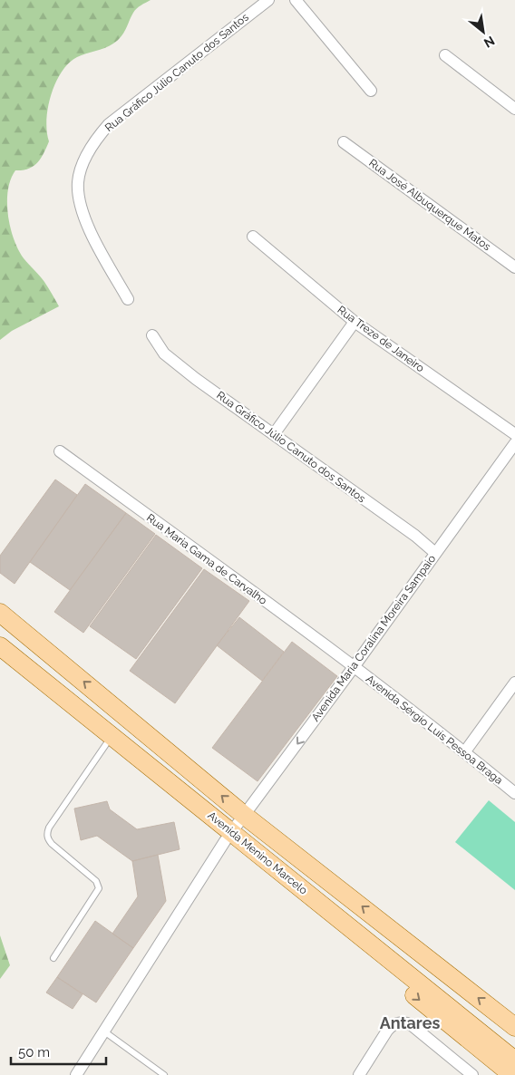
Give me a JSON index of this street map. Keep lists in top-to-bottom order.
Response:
{
  "streets": {
    "main road": ["Avenida Menino Marcelo"],
    "street": [
      "Rua Gráfico Júlio Canuto dos Santos",
      "Rua José Albuquerque Matos",
      "Rua Treze de Janeiro",
      "Rua Maria Gama de Carvalho",
      "Avenida Maria Coralina Moreira Sampaio",
      "Avenida Sérgio Luís Pessoa Braga"
    ]
  },
  "crossings": [
    ["Rua Gráfico Júlio Canuto dos Santos", "Avenida Maria Coralina Moreira Sampaio"],
    ["Rua Maria Gama de Carvalho", "Avenida Maria Coralina Moreira Sampaio"],
    ["Rua Maria Gama de Carvalho", "Avenida Sérgio Luís Pessoa Braga"],
    ["Avenida Maria Coralina Moreira Sampaio", "Avenida Sérgio Luís Pessoa Braga"],
    ["Avenida Maria Coralina Moreira Sampaio", "Avenida Menino Marcelo"]
  ],
  "districts": ["Antares"],
  "scale_bar": "50 m",
  "north": "bottom right"
}
